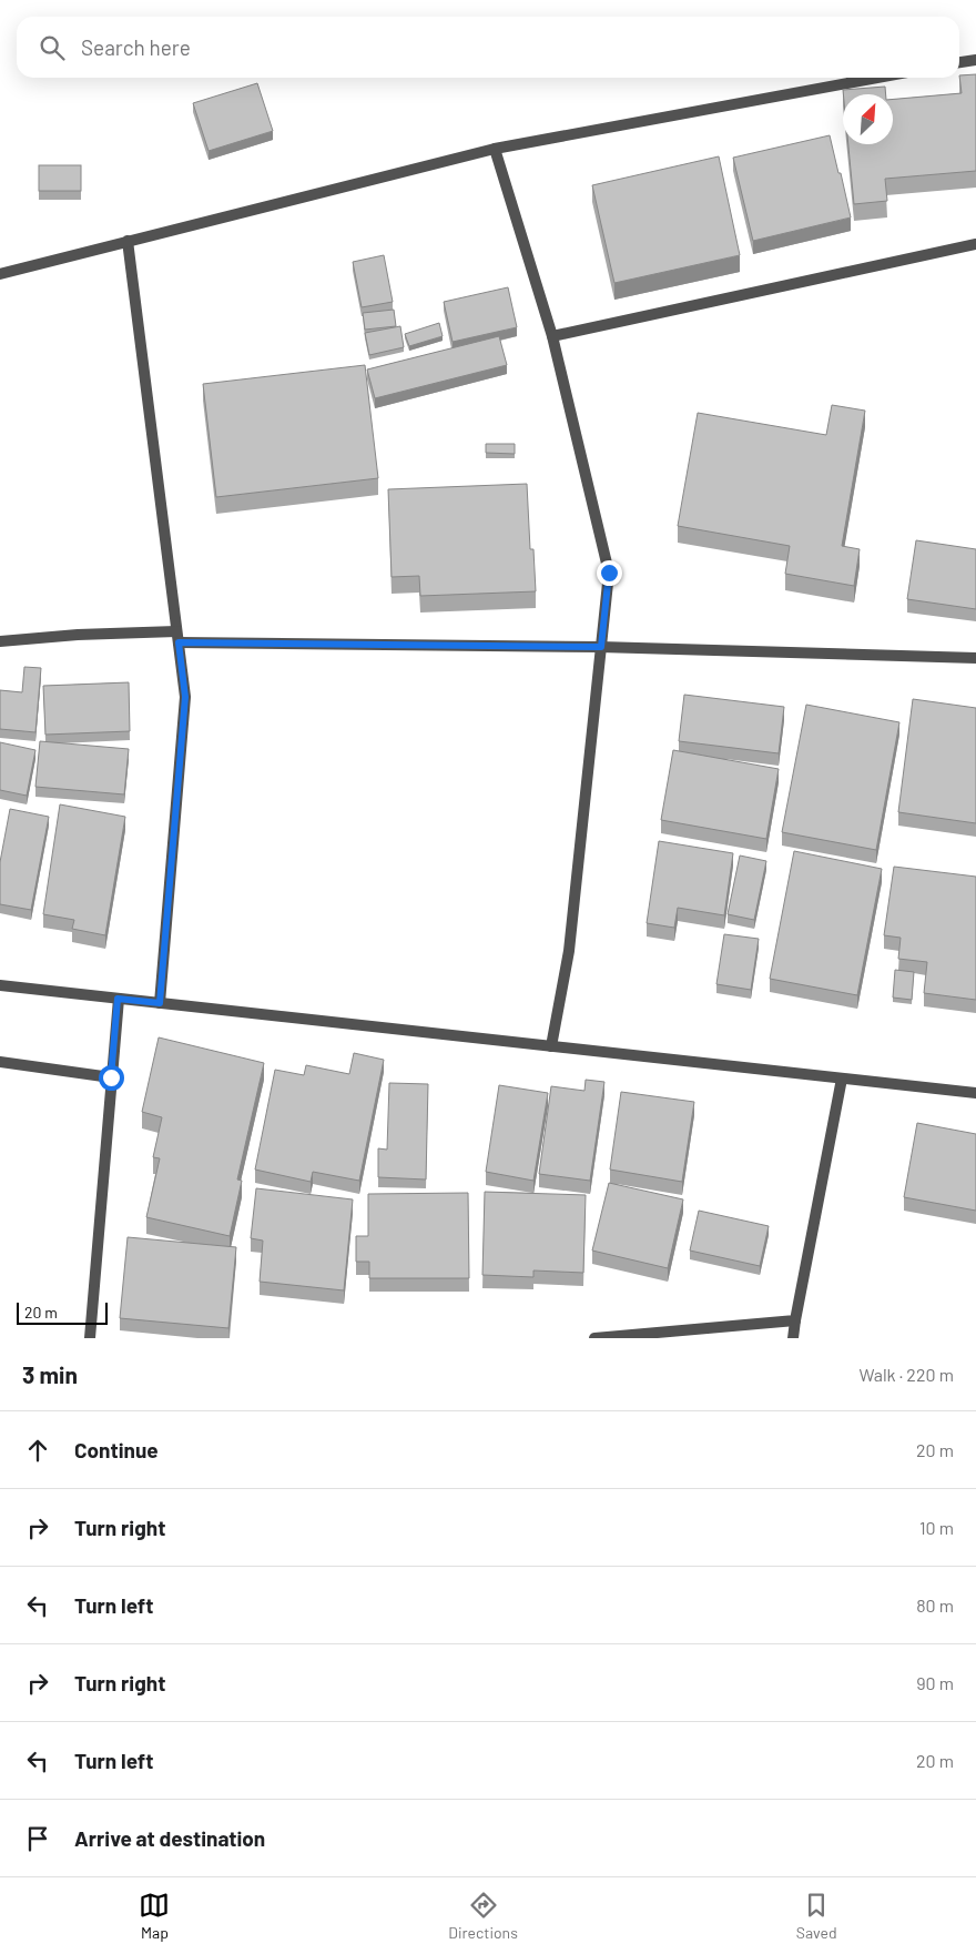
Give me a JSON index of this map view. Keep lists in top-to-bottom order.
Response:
{
  "scale_bar": "20 m",
  "north": "top right",
  "page": {
    "search": "Search here",
    "scale": "20 m",
    "heading": ["3 min", "Walk · 220 m"],
    "list": [
      ["Continue", "20 m"],
      ["Turn right", "10 m"],
      ["Turn left", "80 m"],
      ["Turn right", "90 m"],
      ["Turn left", "20 m"],
      "Arrive at destination"
    ],
    "nav": ["Map", "Directions", "Saved"]
  }
}
